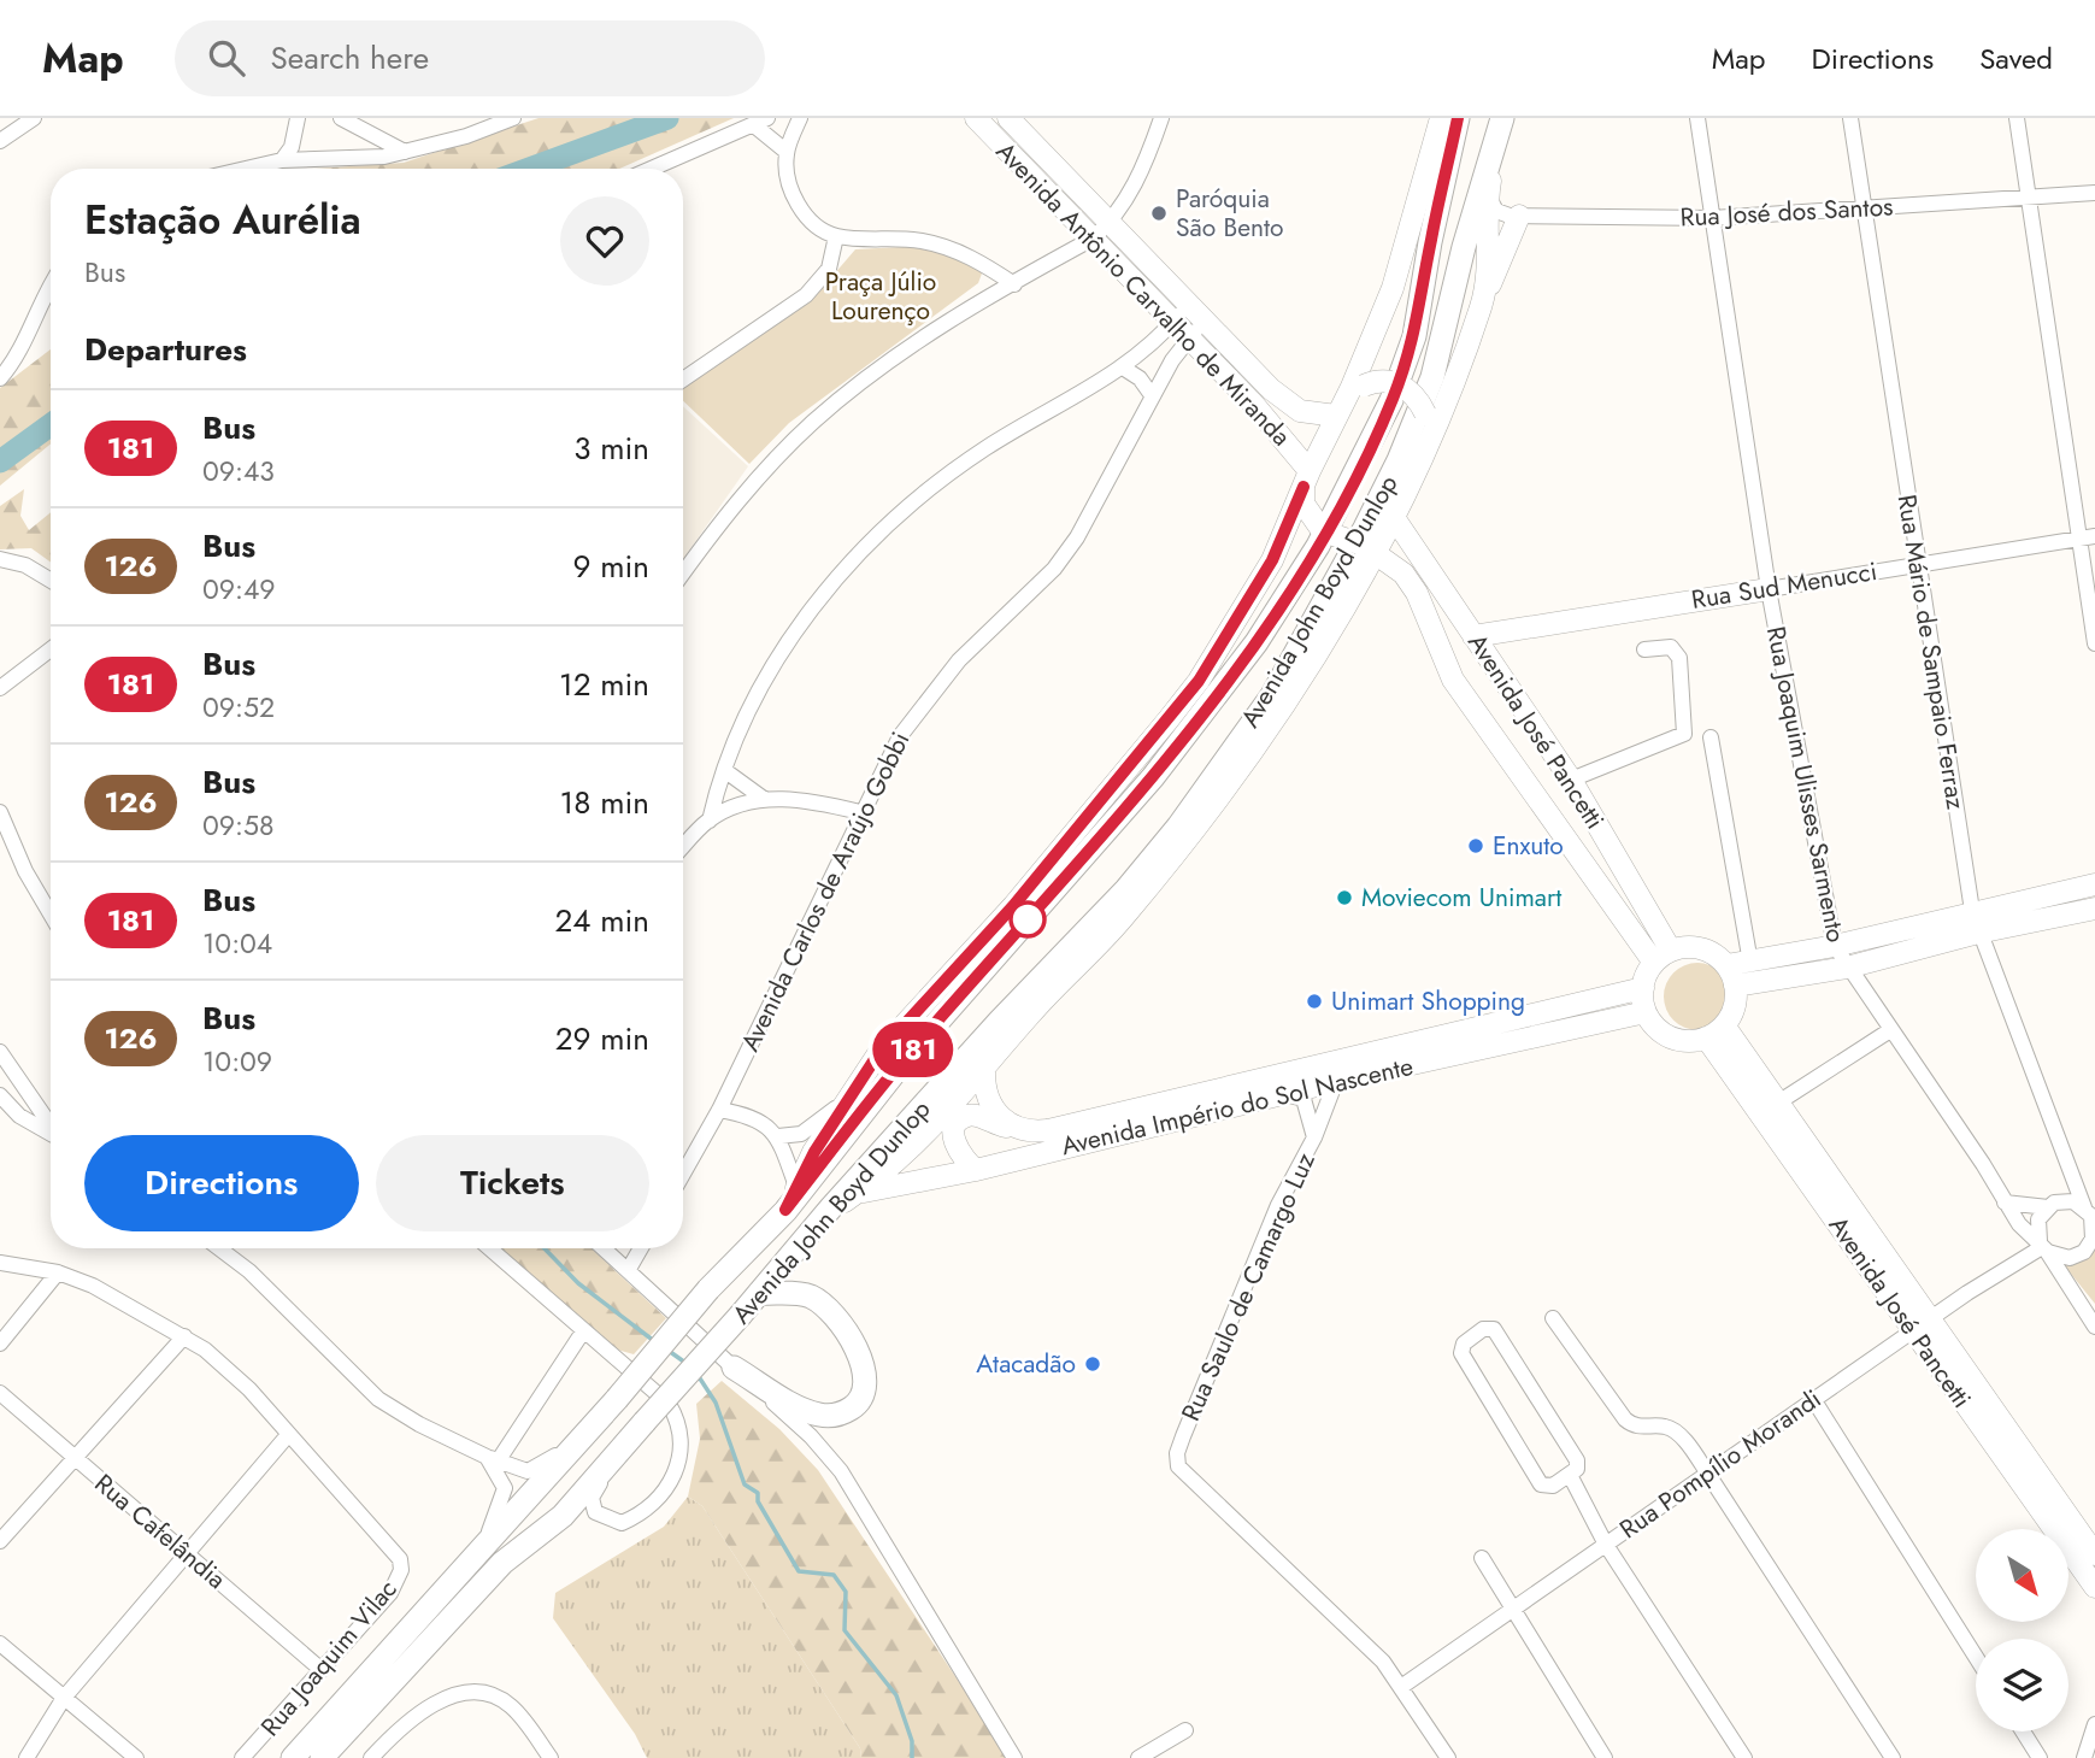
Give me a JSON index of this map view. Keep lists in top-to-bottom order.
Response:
{
  "streets": {
    "main road": [
      "Avenida Antônio Carvalho de Miranda",
      "Rua Sud Menucci",
      "Avenida John Boyd Dunlop",
      "Avenida José Pancetti",
      "Avenida Império do Sol Nascente"
    ],
    "street": [
      "Rua José dos Santos",
      "Rua Mário de Sampaio Ferraz",
      "Rua Joaquim Ulisses Sarmento",
      "Avenida Carlos de Araújo Gobbi",
      "Rua Saulo de Camargo Luz",
      "Rua Pompílio Morandi",
      "Rua Cafelândia",
      "Rua Joaquim Vilac"
    ]
  },
  "crossings": [
    ["Rua José dos Santos", "Rua Mário de Sampaio Ferraz"],
    ["Rua José dos Santos", "Rua Joaquim Ulisses Sarmento"],
    ["Avenida Antônio Carvalho de Miranda", "Avenida John Boyd Dunlop"],
    ["Avenida Antônio Carvalho de Miranda", "Avenida Carlos de Araújo Gobbi"],
    ["Rua Sud Menucci", "Rua Mário de Sampaio Ferraz"],
    ["Rua Sud Menucci", "Avenida José Pancetti"],
    ["Rua Sud Menucci", "Rua Joaquim Ulisses Sarmento"],
    ["Avenida John Boyd Dunlop", "Avenida Império do Sol Nascente"],
    ["Rua Mário de Sampaio Ferraz", "Rua Joaquim Ulisses Sarmento"],
    ["Rua Mário de Sampaio Ferraz", "Rua Pompílio Morandi"],
    ["Avenida José Pancetti", "Avenida Império do Sol Nascente"],
    ["Avenida José Pancetti", "Rua Pompílio Morandi"],
    ["Rua Joaquim Ulisses Sarmento", "Rua Pompílio Morandi"],
    ["Avenida Império do Sol Nascente", "Rua Saulo de Camargo Luz"],
    ["Rua Saulo de Camargo Luz", "Rua Pompílio Morandi"],
    ["Rua Cafelândia", "Rua Joaquim Vilac"]
  ],
  "parks": ["Praça Júlio Lourenço"],
  "places": [
    "Paróquia São Bento",
    "Enxuto",
    "Moviecom Unimart",
    "Unimart Shopping",
    "Atacadão"
  ],
  "lines": ["bus line 181"],
  "north": "bottom right",
  "page": {
    "header": "Map",
    "search": "Search here",
    "nav": ["Map", "Directions", "Saved"],
    "on_map": "181",
    "heading": [
      ["Estação Aurélia", "Bus"],
      "Departures"
    ],
    "list": [
      {
        "mark": "181",
        "name": "Bus",
        "note": "09:43",
        "value": "3 min"
      },
      {
        "mark": "126",
        "name": "Bus",
        "note": "09:49",
        "value": "9 min"
      },
      {
        "mark": "181",
        "name": "Bus",
        "note": "09:52",
        "value": "12 min"
      },
      {
        "mark": "126",
        "name": "Bus",
        "note": "09:58",
        "value": "18 min"
      },
      {
        "mark": "181",
        "name": "Bus",
        "note": "10:04",
        "value": "24 min"
      },
      {
        "mark": "126",
        "name": "Bus",
        "note": "10:09",
        "value": "29 min"
      }
    ],
    "buttons": ["Directions", "Tickets"]
  }
}
